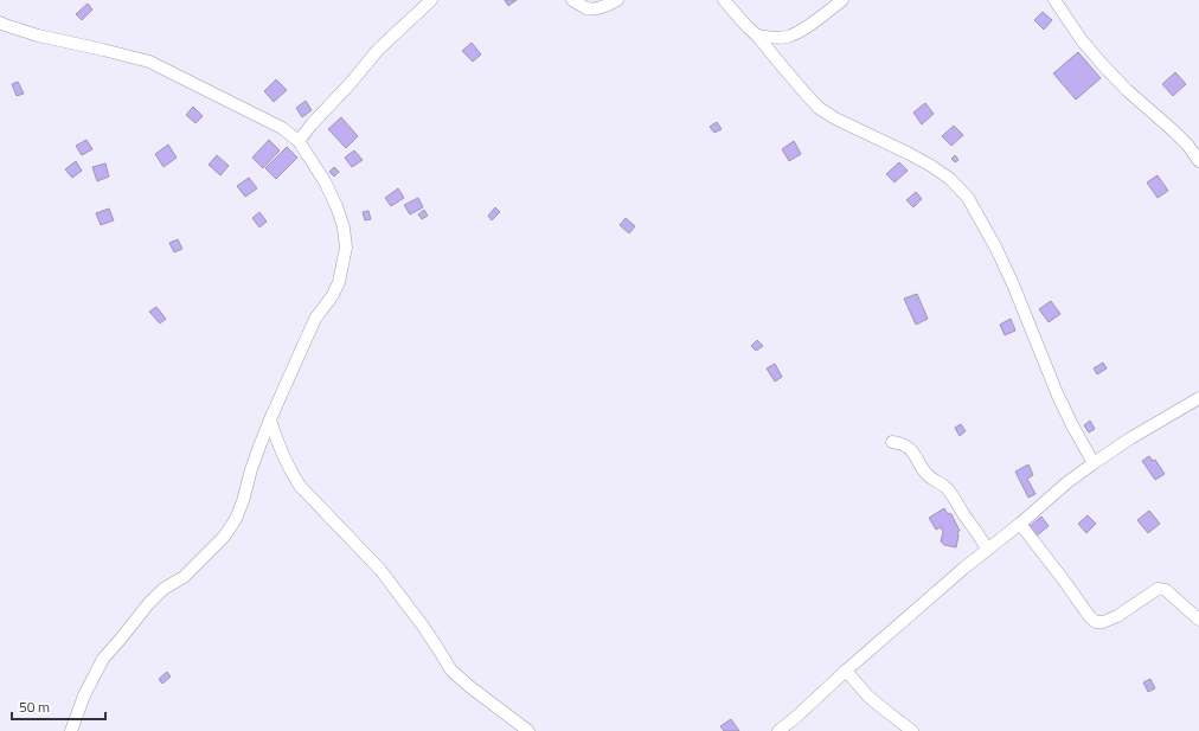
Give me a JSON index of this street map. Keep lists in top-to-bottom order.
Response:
{
  "scale_bar": "50 m"
}
